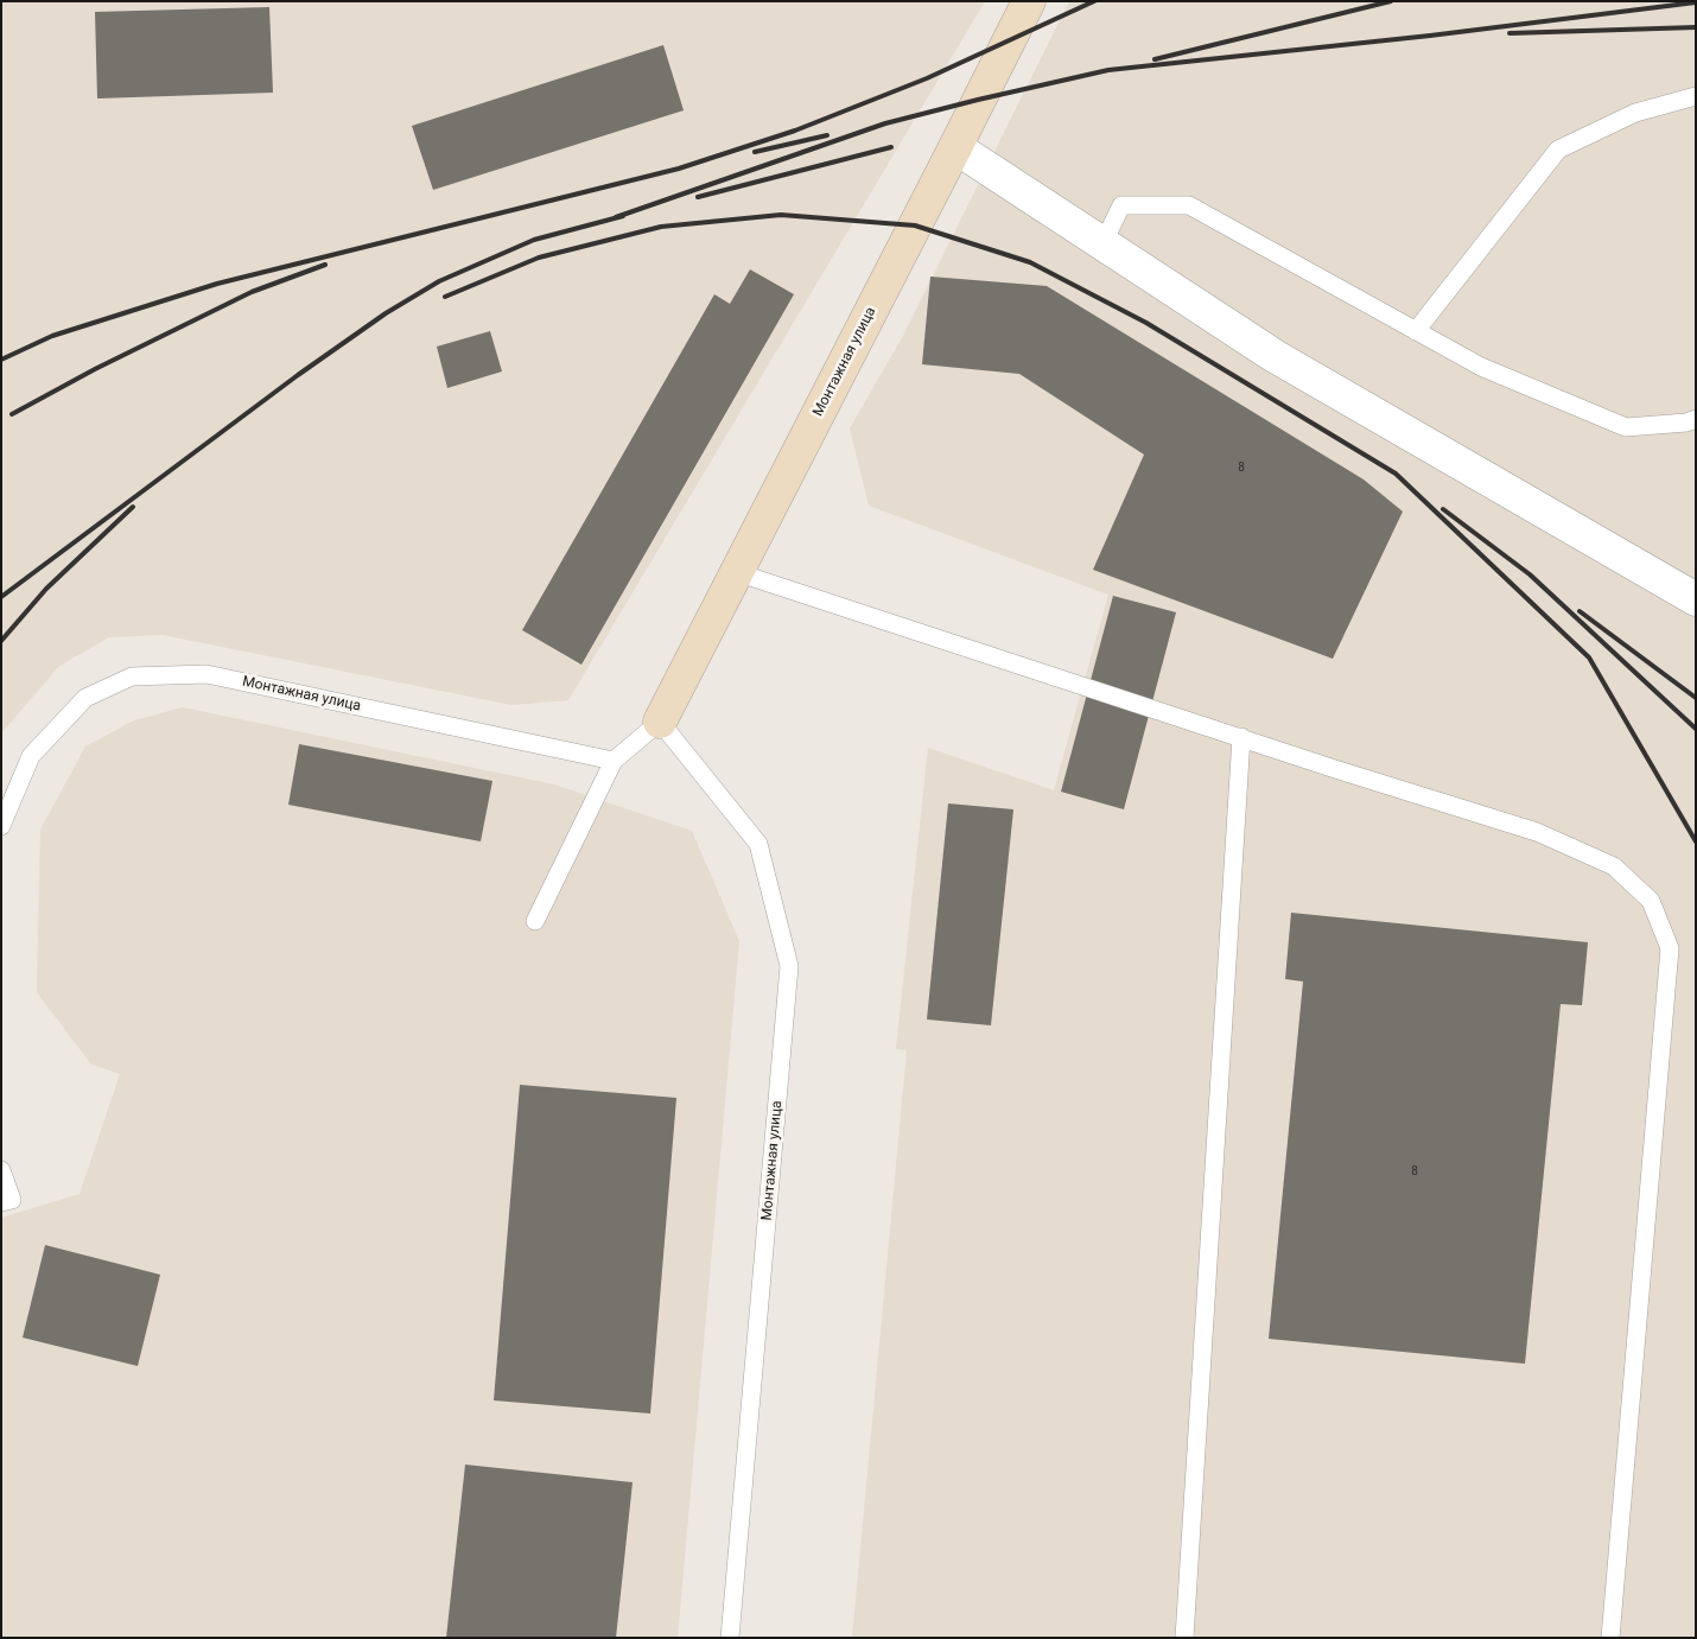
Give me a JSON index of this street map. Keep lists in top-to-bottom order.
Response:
{
  "streets": {
    "street": ["Монтажная улица"]
  },
  "house_numbers": ["8", "8"]
}
